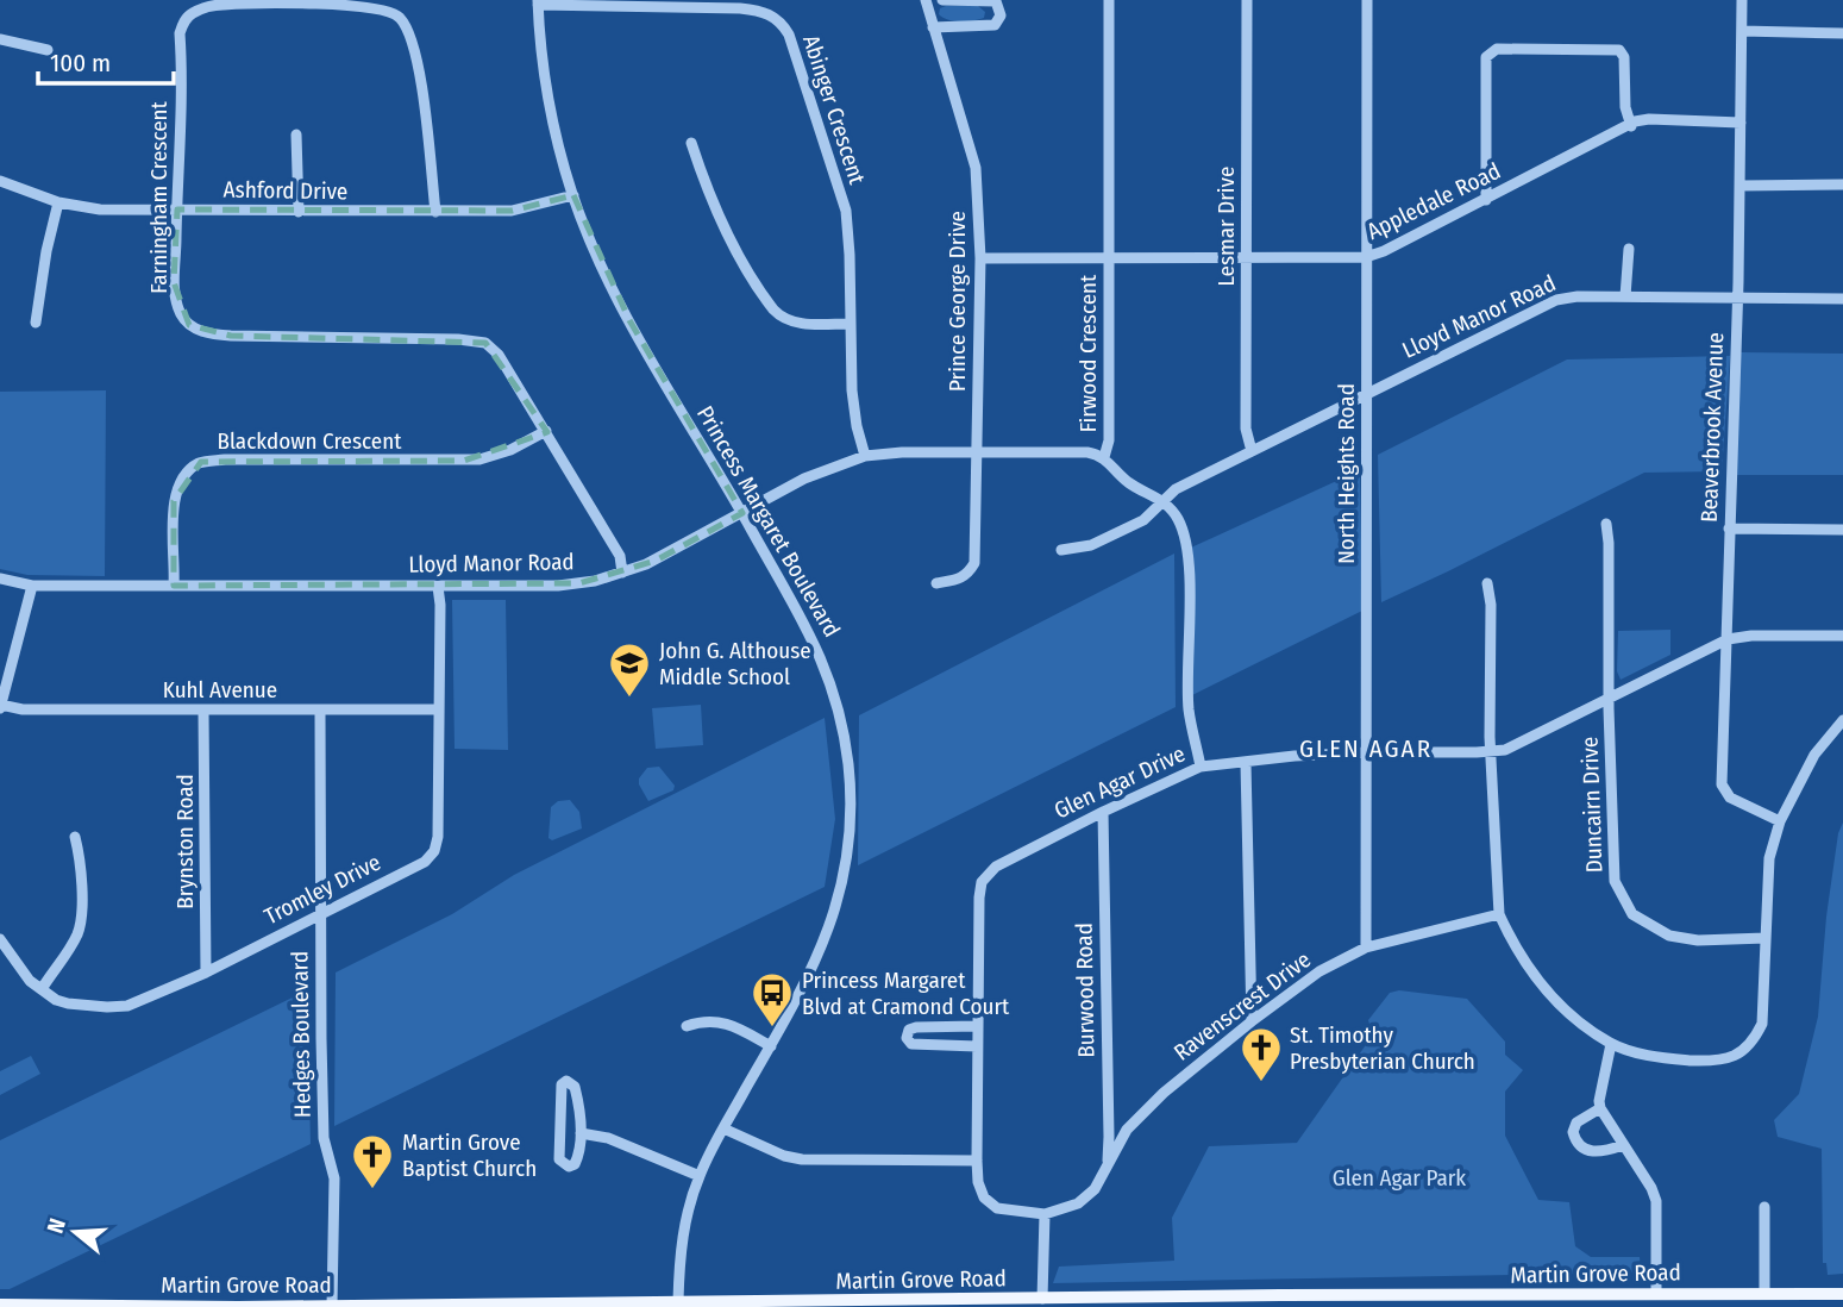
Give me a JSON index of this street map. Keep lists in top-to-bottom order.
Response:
{
  "streets": {
    "main road": ["Martin Grove Road"],
    "street": [
      "Abinger Crescent",
      "Ashford Drive",
      "Farningham Crescent",
      "Appledale Road",
      "Lesmar Drive",
      "Prince George Drive",
      "Lloyd Manor Road",
      "Firwood Crescent",
      "Beaverbrook Avenue",
      "Blackdown Crescent",
      "North Heights Road",
      "Princess Margaret Boulevard",
      "Kuhl Avenue",
      "Glen Agar Drive",
      "Duncairn Drive",
      "Brynston Road",
      "Tromley Drive",
      "Burwood Road",
      "Ravenscrest Drive",
      "Hedges Boulevard"
    ]
  },
  "crossings": [
    ["Abinger Crescent", "Lloyd Manor Road"],
    ["Abinger Crescent", "Princess Margaret Boulevard"],
    ["Ashford Drive", "Farningham Crescent"],
    ["Ashford Drive", "Princess Margaret Boulevard"],
    ["Farningham Crescent", "Lloyd Manor Road"],
    ["Farningham Crescent", "Blackdown Crescent"],
    ["Appledale Road", "Lesmar Drive"],
    ["Appledale Road", "Prince George Drive"],
    ["Appledale Road", "Firwood Crescent"],
    ["Appledale Road", "Beaverbrook Avenue"],
    ["Appledale Road", "North Heights Road"],
    ["Lesmar Drive", "Lloyd Manor Road"],
    ["Prince George Drive", "Lloyd Manor Road"],
    ["Lloyd Manor Road", "Firwood Crescent"],
    ["Lloyd Manor Road", "Beaverbrook Avenue"],
    ["Lloyd Manor Road", "Blackdown Crescent"],
    ["Lloyd Manor Road", "North Heights Road"],
    ["Lloyd Manor Road", "Princess Margaret Boulevard"],
    ["Lloyd Manor Road", "Tromley Drive"],
    ["Beaverbrook Avenue", "Glen Agar Drive"],
    ["North Heights Road", "Glen Agar Drive"],
    ["North Heights Road", "Ravenscrest Drive"],
    ["Princess Margaret Boulevard", "Martin Grove Road"],
    ["Kuhl Avenue", "Brynston Road"],
    ["Kuhl Avenue", "Tromley Drive"],
    ["Kuhl Avenue", "Hedges Boulevard"],
    ["Glen Agar Drive", "Duncairn Drive"],
    ["Glen Agar Drive", "Burwood Road"],
    ["Glen Agar Drive", "Ravenscrest Drive"],
    ["Brynston Road", "Tromley Drive"],
    ["Tromley Drive", "Hedges Boulevard"],
    ["Burwood Road", "Ravenscrest Drive"],
    ["Hedges Boulevard", "Martin Grove Road"]
  ],
  "districts": ["GLEN AGAR"],
  "parks": ["Glen Agar Park"],
  "places": {
    "school or university": ["John G. Althouse Middle School"],
    "bus stop": ["Princess Margaret Blvd at Cramond Court"],
    "church": ["St. Timothy Presbyterian Church", "Martin Grove Baptist Church"]
  },
  "scale_bar": "100 m",
  "north": "left"
}
